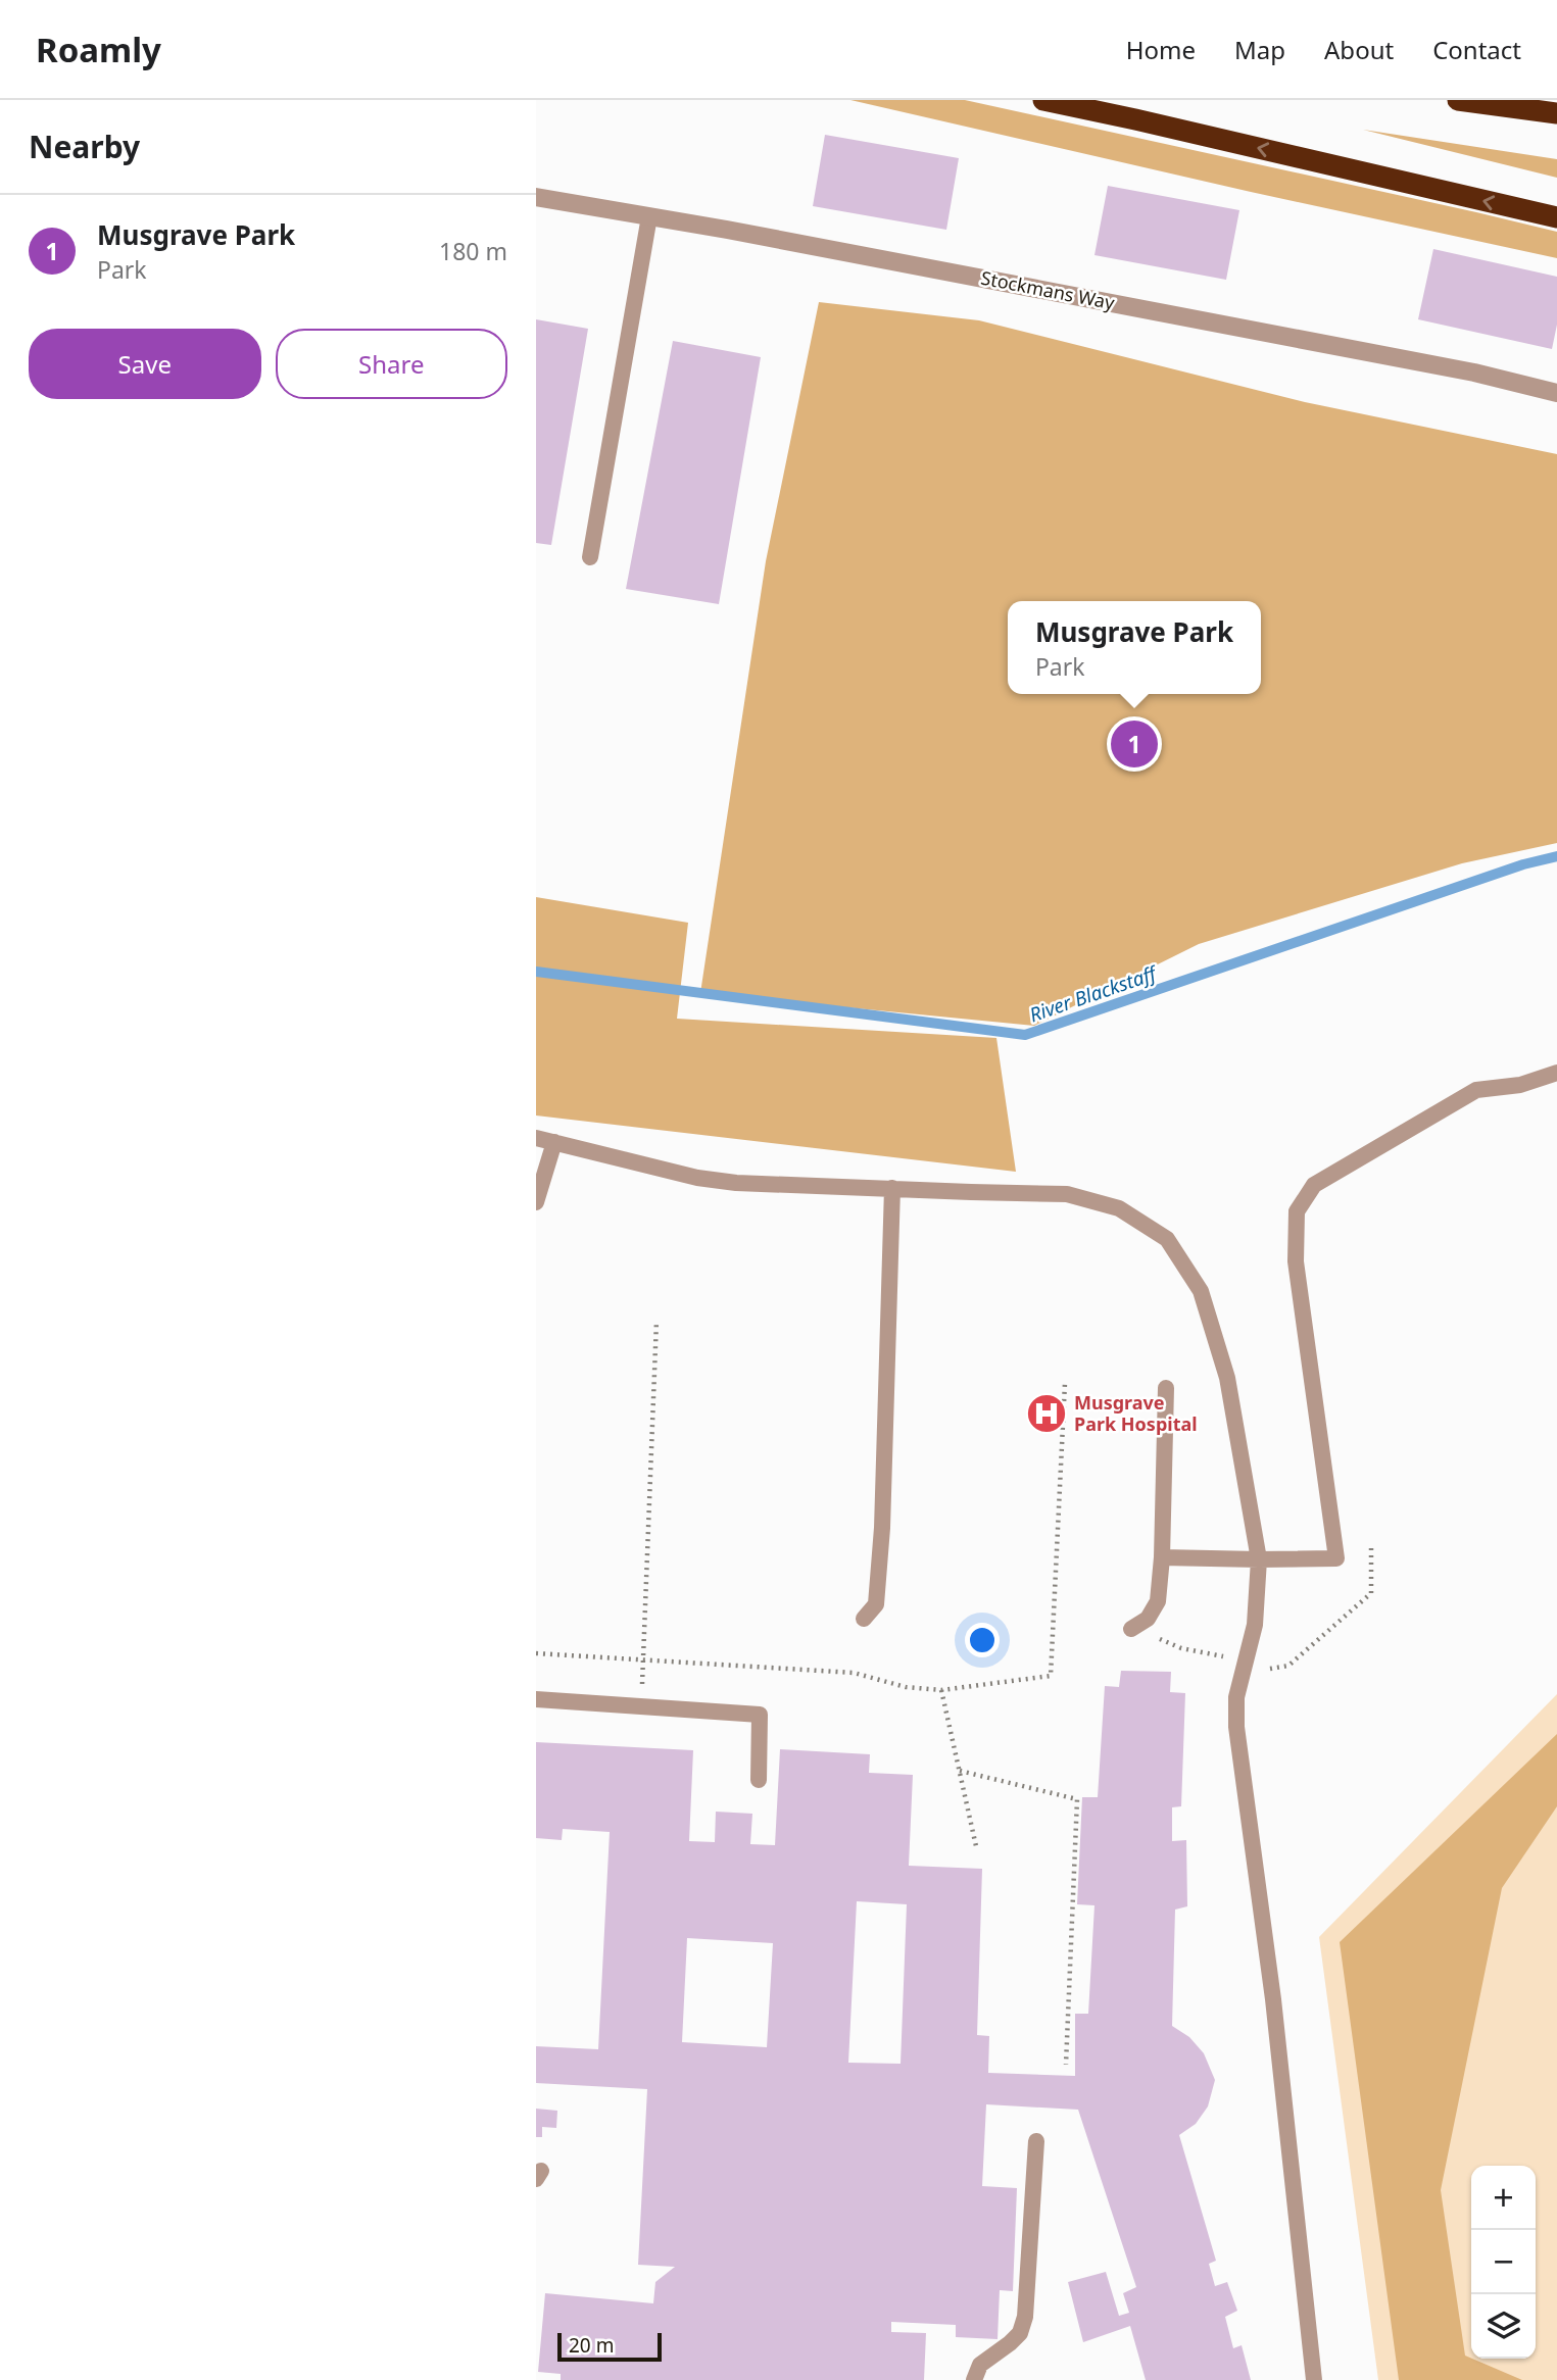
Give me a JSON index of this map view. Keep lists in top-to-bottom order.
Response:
{
  "streets": {
    "street": ["Stockmans Way"]
  },
  "water": ["River Blackstaff"],
  "places": {
    "hospital": ["Musgrave Park Hospital"]
  },
  "scale_bar": "20 m",
  "page": {
    "header": "Roamly",
    "nav": [
      "Home",
      "Map",
      "About",
      "Contact"
    ],
    "heading": "Nearby",
    "list": [
      {
        "mark": "1",
        "name": "Musgrave Park",
        "note": "Park",
        "value": "180 m"
      }
    ],
    "buttons": ["Save", "Share"],
    "popup": ["Musgrave Park", "Park"],
    "pins": "1",
    "map_buttons": ["+", "−"],
    "scale": "20 m"
  }
}
